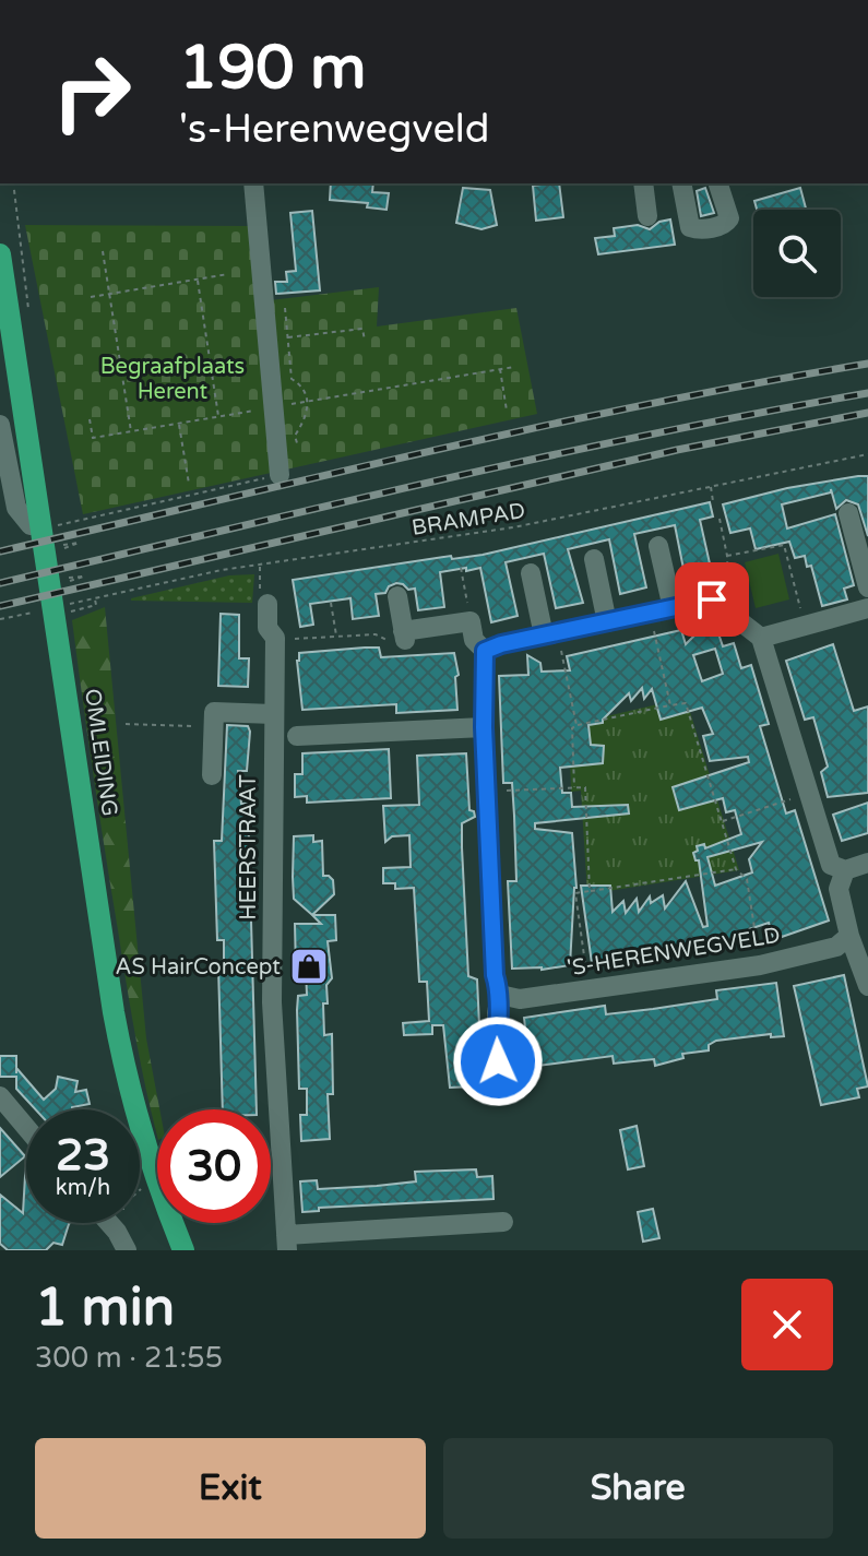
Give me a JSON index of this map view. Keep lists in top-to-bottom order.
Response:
{
  "streets": {
    "main road": ["OMLEIDING"],
    "street": ["HEERSTRAAT", "'S-HERENWEGVELD"],
    "path": ["BRAMPAD"]
  },
  "parks": ["Begraafplaats Herent"],
  "places": {
    "shop": ["AS HairConcept"]
  },
  "page": {
    "turn": ["190 m", "'s-Herenwegveld"],
    "speed": "23 km/h",
    "limit": "30",
    "heading": ["1 min", "300 m · 21:55"],
    "buttons": ["Exit", "Share"]
  }
}
